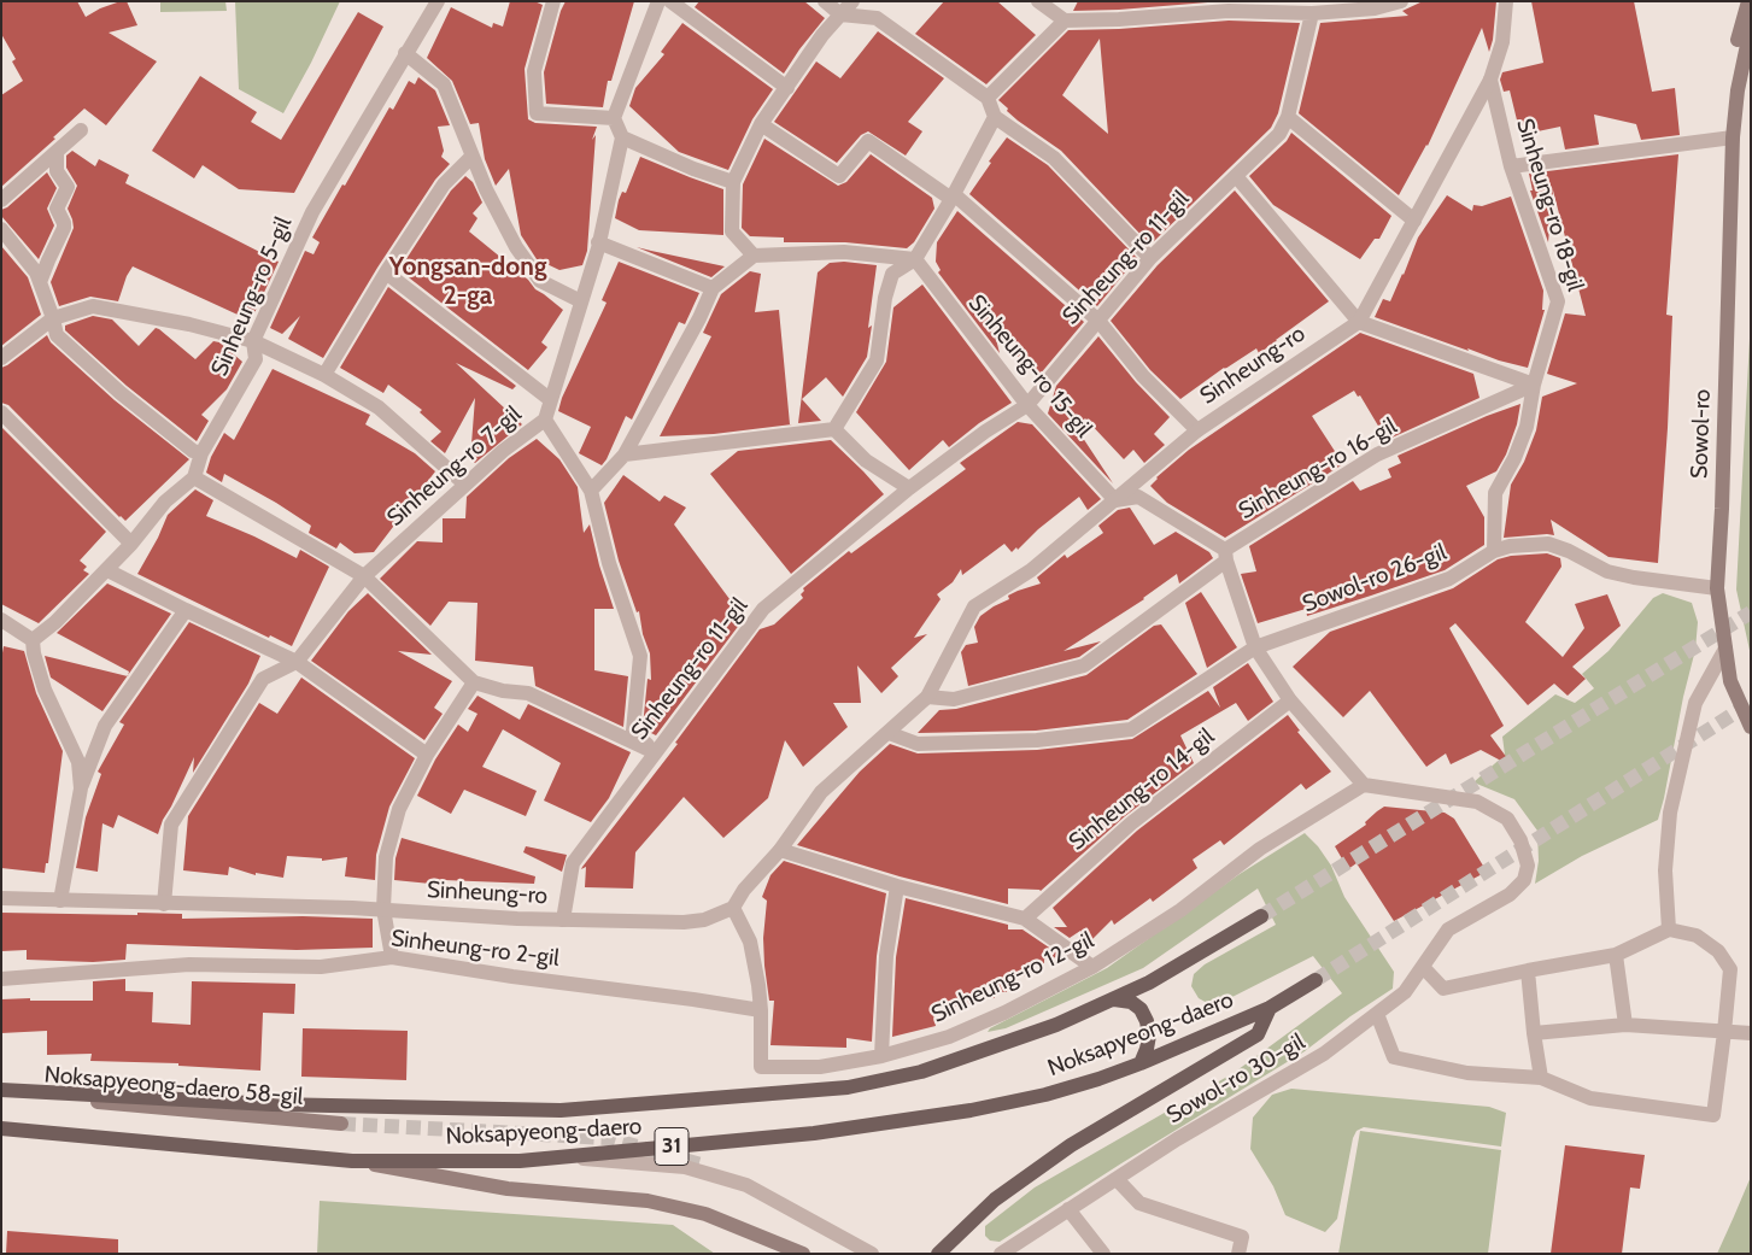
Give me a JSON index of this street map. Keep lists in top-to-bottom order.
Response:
{
  "streets": {
    "main road": [
      "Sowol-ro",
      "Noksapyeong-daero",
      "Noksapyeong-daero 58-gil",
      "31"
    ],
    "street": [
      "Sinheung-ro 18-gil",
      "Sinheung-ro 11-gil",
      "Sinheung-ro 5-gil",
      "Sinheung-ro",
      "Sinheung-ro 15-gil",
      "Sinheung-ro 7-gil",
      "Sinheung-ro 16-gil",
      "Sowol-ro 26-gil",
      "Sinheung-ro 14-gil",
      "Sinheung-ro 2-gil",
      "Sinheung-ro 12-gil",
      "Sowol-ro 30-gil"
    ]
  },
  "crossings": [
    ["Sinheung-ro 18-gil", "Sinheung-ro"],
    ["Sinheung-ro 18-gil", "Sinheung-ro 16-gil"],
    ["Sinheung-ro 18-gil", "Sowol-ro 26-gil"],
    ["Sinheung-ro 11-gil", "Sinheung-ro"],
    ["Sinheung-ro 11-gil", "Sinheung-ro 15-gil"],
    ["Sinheung-ro", "Sinheung-ro 15-gil"],
    ["Sinheung-ro", "Sinheung-ro 7-gil"],
    ["Sinheung-ro", "Sinheung-ro 16-gil"],
    ["Sinheung-ro", "Sinheung-ro 12-gil"],
    ["Sinheung-ro 15-gil", "Sinheung-ro 16-gil"],
    ["Sowol-ro", "Sowol-ro 26-gil"],
    ["Sinheung-ro 2-gil", "Sinheung-ro 12-gil"],
    ["Noksapyeong-daero", "Noksapyeong-daero 58-gil"]
  ],
  "districts": ["Yongsan-dong 2-ga"]
}
